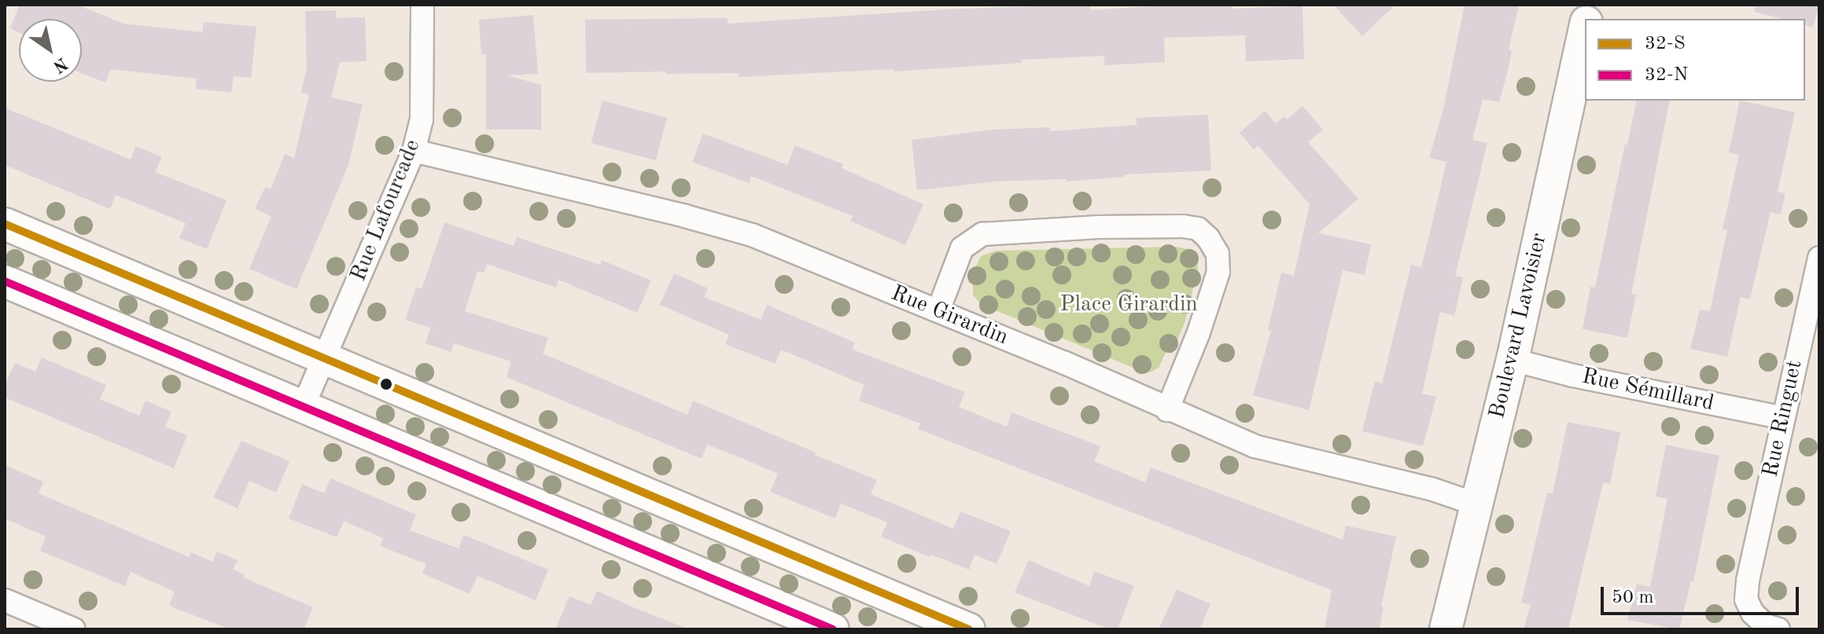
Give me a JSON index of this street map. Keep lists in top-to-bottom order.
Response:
{
  "streets": {
    "main road": ["Boulevard Lavoisier"],
    "street": [
      "Rue Lafourcade",
      "Rue Girardin",
      "Rue Sémillard",
      "Rue Ringuet"
    ]
  },
  "crossings": [
    ["Rue Lafourcade", "Rue Girardin"],
    ["Rue Girardin", "Boulevard Lavoisier"],
    ["Boulevard Lavoisier", "Rue Sémillard"],
    ["Rue Sémillard", "Rue Ringuet"]
  ],
  "parks": ["Place Girardin"],
  "lines": ["transit line 32-S", "transit line 32-N"],
  "legend": ["32-S", "32-N"],
  "scale_bar": "50 m",
  "north": "bottom right"
}
